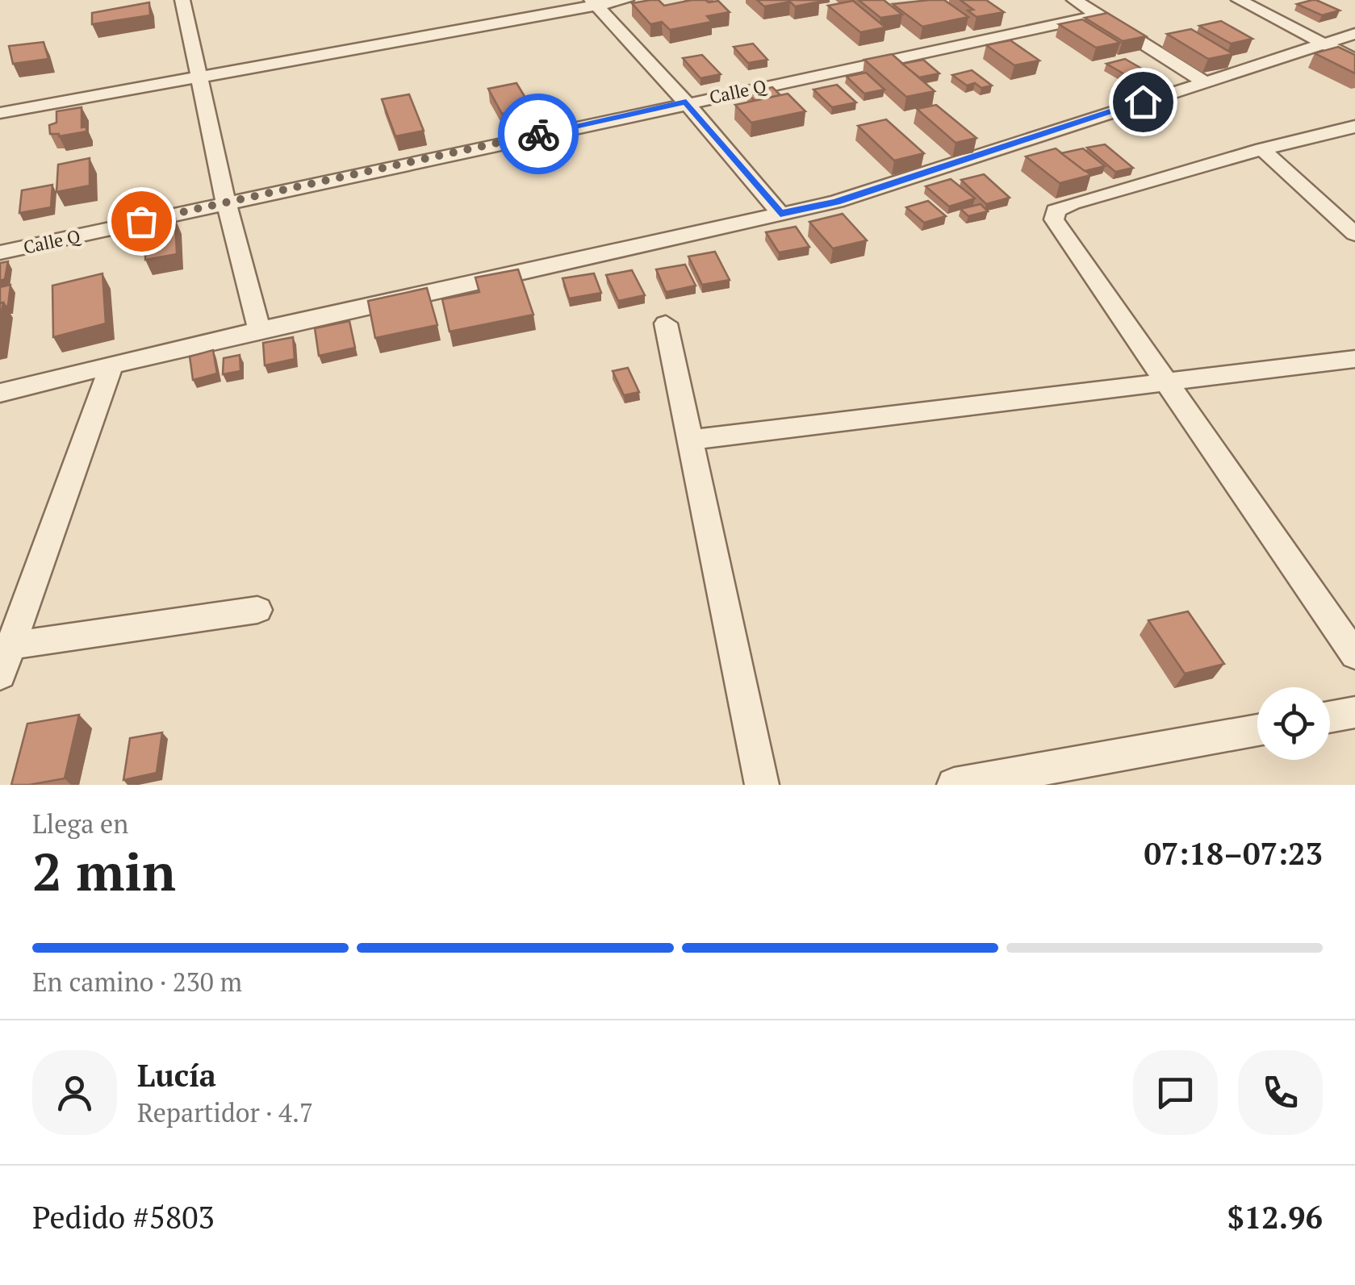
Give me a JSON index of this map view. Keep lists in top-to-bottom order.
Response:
{
  "streets": {
    "street": ["Calle Q"]
  },
  "page": {
    "heading": ["2 min", "Llega en", "07:18–07:23"],
    "panel": [
      "Lucía",
      "Repartidor · 4.7",
      "Pedido #5803",
      "$12.96"
    ],
    "bar": "En camino · 230 m"
  }
}
